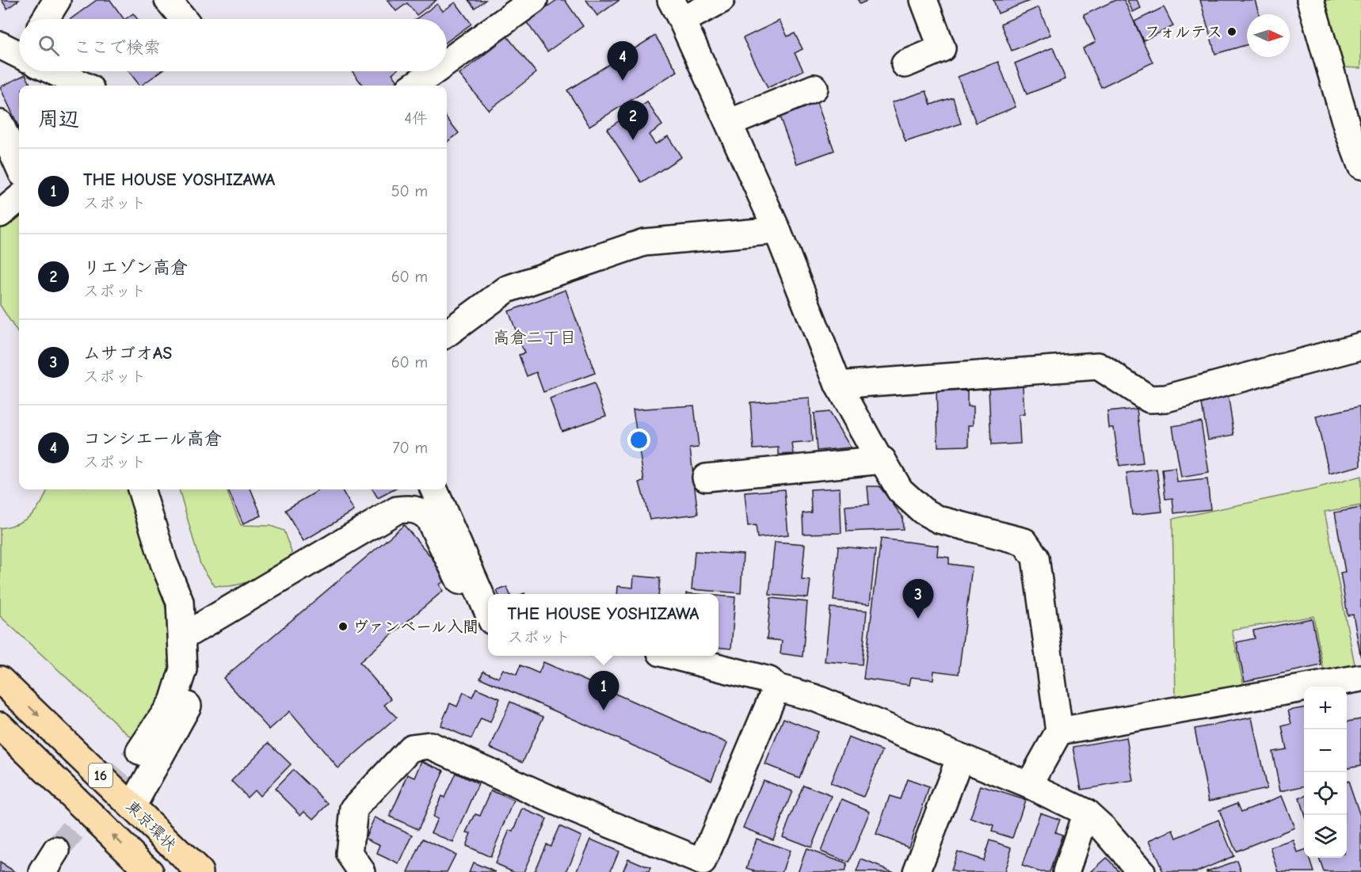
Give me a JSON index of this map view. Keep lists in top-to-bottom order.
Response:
{
  "streets": {
    "highway": ["16", "東京環状"]
  },
  "districts": ["高倉二丁目"],
  "places": ["フォルテス", "ヴァンベール入間"],
  "north": "right",
  "page": {
    "search": "ここで検索",
    "pins": [
      "4",
      "2",
      "3",
      "1"
    ],
    "heading": ["周辺", "4件"],
    "list": [
      {
        "mark": "1",
        "name": "THE HOUSE YOSHIZAWA",
        "note": "スポット",
        "value": "50 m"
      },
      {
        "mark": "2",
        "name": "リエゾン高倉",
        "note": "スポット",
        "value": "60 m"
      },
      {
        "mark": "3",
        "name": "ムサゴオAS",
        "note": "スポット",
        "value": "60 m"
      },
      {
        "mark": "4",
        "name": "コンシエール高倉",
        "note": "スポット",
        "value": "70 m"
      }
    ],
    "popup": ["THE HOUSE YOSHIZAWA", "スポット"],
    "map_buttons": ["+", "−"]
  }
}
